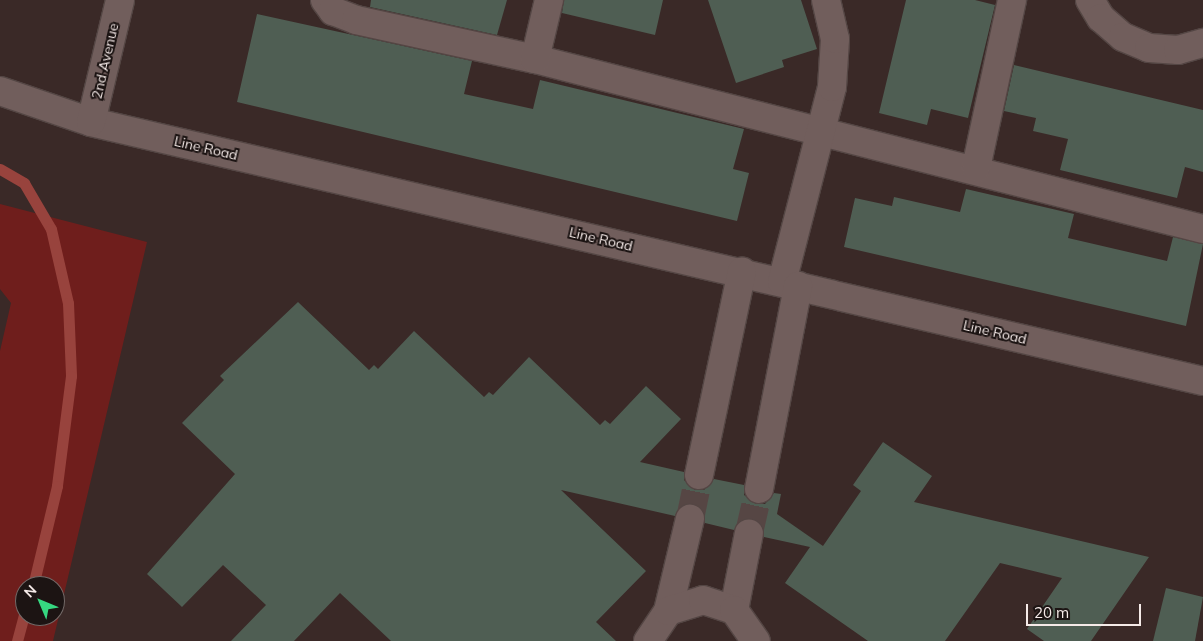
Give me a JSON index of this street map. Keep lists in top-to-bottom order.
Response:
{
  "streets": {
    "street": ["2nd Avenue", "Line Road"]
  },
  "crossings": [
    ["2nd Avenue", "Line Road"]
  ],
  "scale_bar": "20 m",
  "north": "top left"
}
